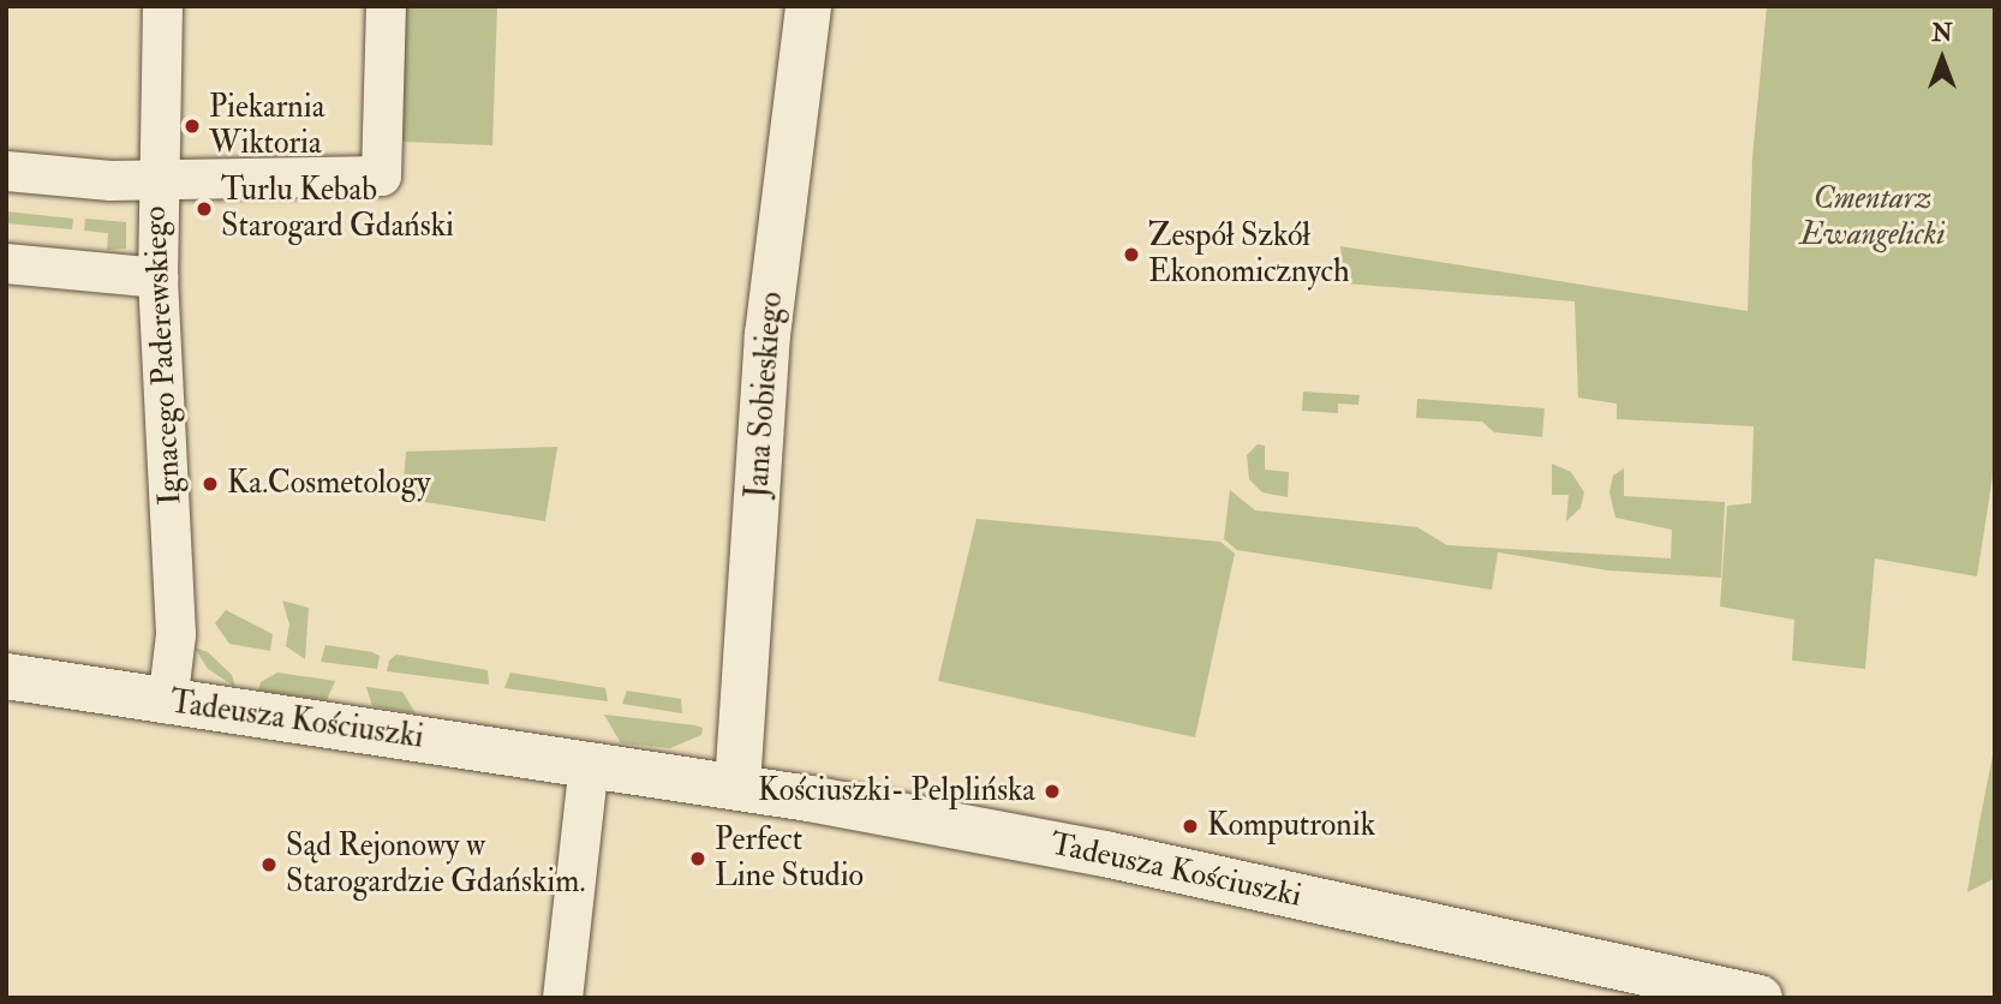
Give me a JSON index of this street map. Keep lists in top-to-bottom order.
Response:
{
  "streets": {
    "street": ["Ignacego Paderewskiego", "Jana Sobieskiego", "Tadeusza Kościuszki"]
  },
  "crossings": [
    ["Ignacego Paderewskiego", "Tadeusza Kościuszki"],
    ["Jana Sobieskiego", "Tadeusza Kościuszki"]
  ],
  "parks": ["Cmentarz Ewangelicki"],
  "places": [
    "Piekarnia Wiktoria",
    "Turlu Kebab Starogard Gdański",
    "Zespół Szkół Ekonomicznych",
    "Ka.Cosmetology",
    "Kościuszki- Pelplińska",
    "Komputronik",
    "Perfect Line Studio",
    "Sąd Rejonowy w Starogardzie Gdańskim."
  ],
  "north": "top"
}
